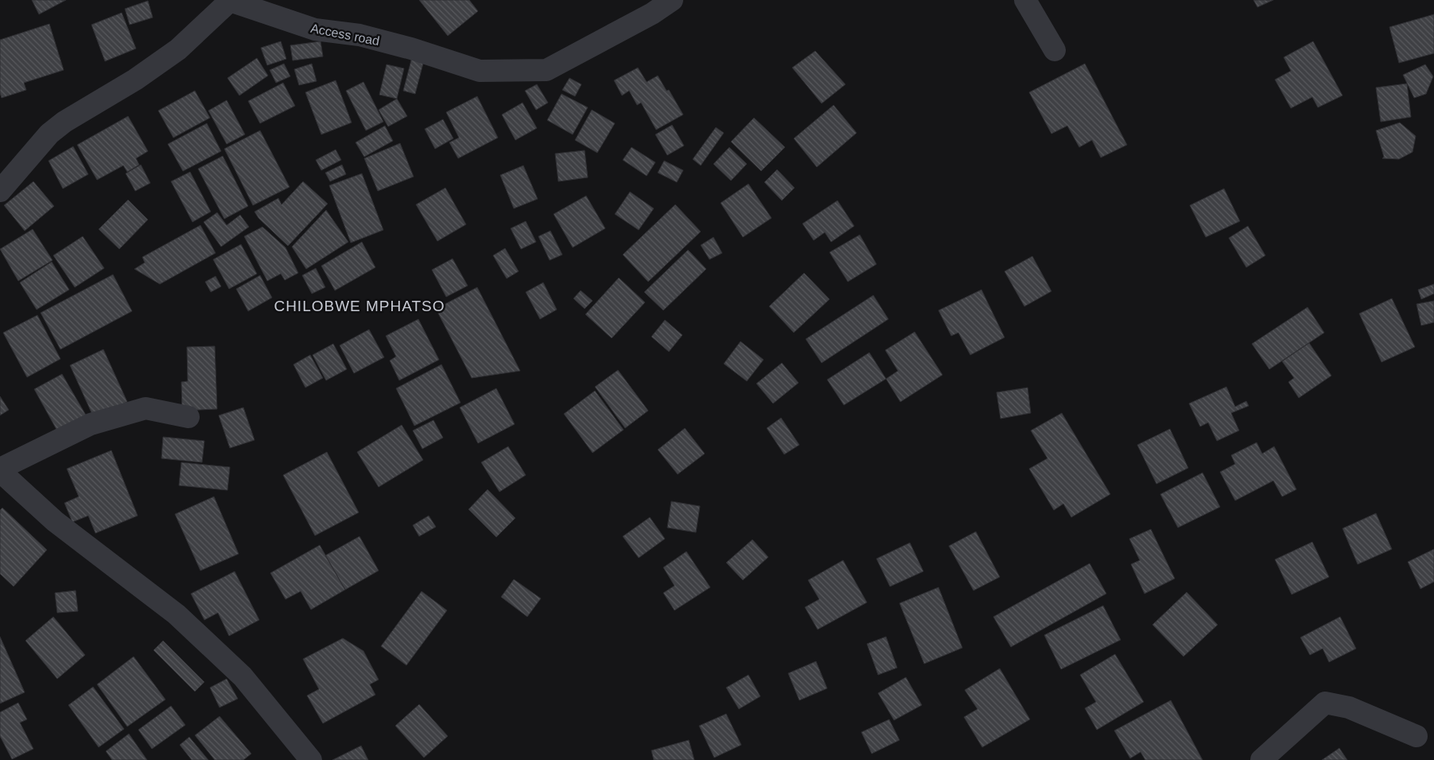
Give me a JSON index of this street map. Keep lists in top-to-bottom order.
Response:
{
  "streets": {
    "street": ["Access road"]
  },
  "districts": ["CHILOBWE MPHATSO"]
}
